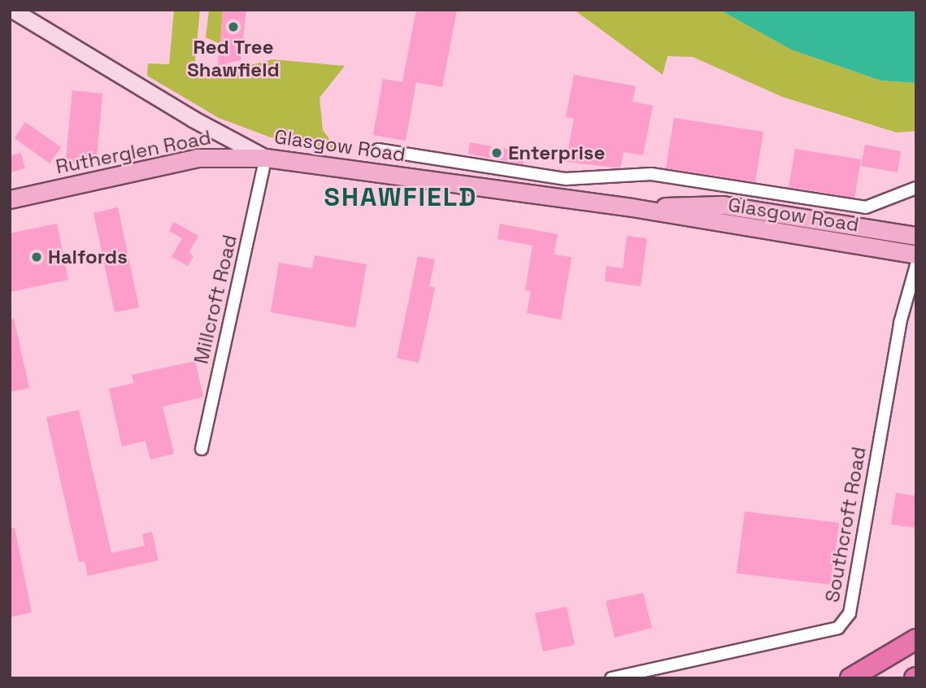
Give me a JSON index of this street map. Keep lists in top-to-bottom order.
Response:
{
  "streets": {
    "main road": ["Glasgow Road", "Rutherglen Road"],
    "street": ["Millcroft Road", "Southcroft Road"]
  },
  "crossings": [
    ["Glasgow Road", "Rutherglen Road"],
    ["Glasgow Road", "Millcroft Road"],
    ["Rutherglen Road", "Millcroft Road"]
  ],
  "districts": ["SHAWFIELD"],
  "places": ["Red Tree Shawfield", "Enterprise", "Halfords"]
}
